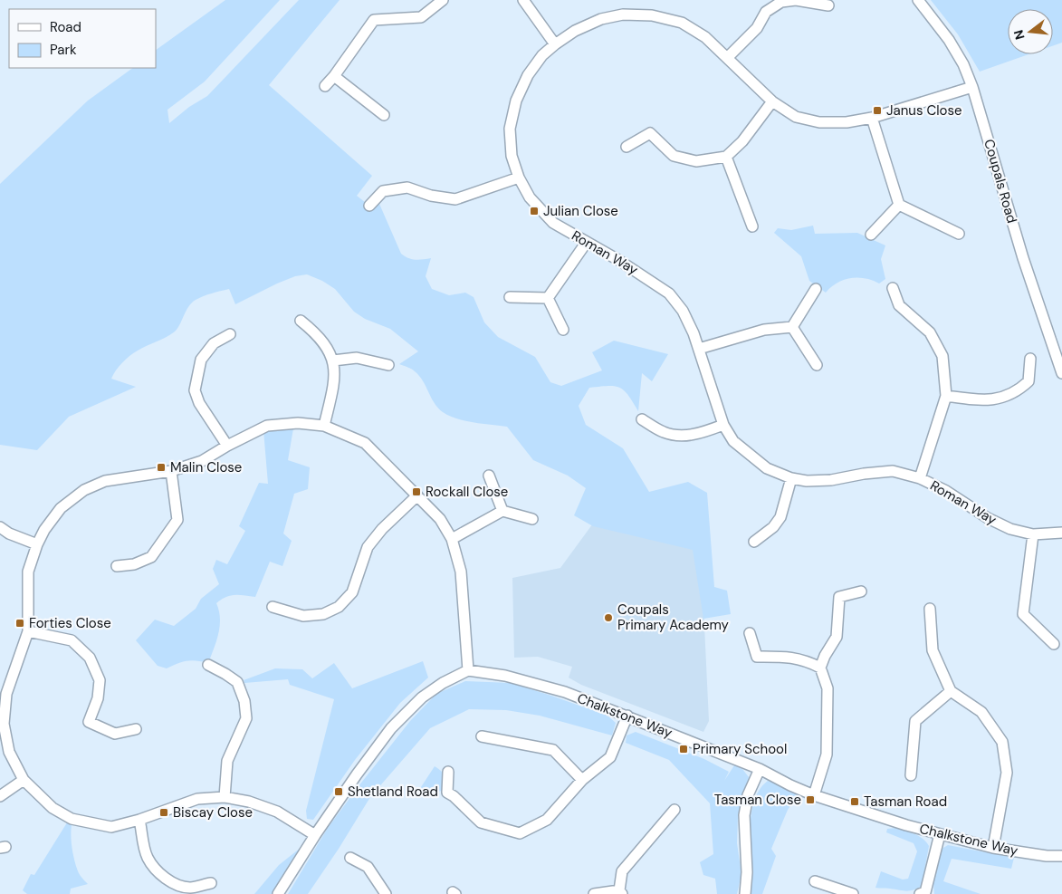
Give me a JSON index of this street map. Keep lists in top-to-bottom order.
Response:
{
  "streets": {
    "street": ["Coupals Road", "Roman Way", "Chalkstone Way"]
  },
  "crossings": [
    ["Coupals Road", "Roman Way"]
  ],
  "places": {
    "transit": [
      "Janus Close",
      "Julian Close",
      "Malin Close",
      "Rockall Close",
      "Forties Close",
      "Primary School",
      "Shetland Road",
      "Tasman Close",
      "Tasman Road",
      "Biscay Close"
    ],
    "other": ["Coupals Primary Academy"]
  },
  "legend": ["Road", "Park"],
  "north": "left"
}
